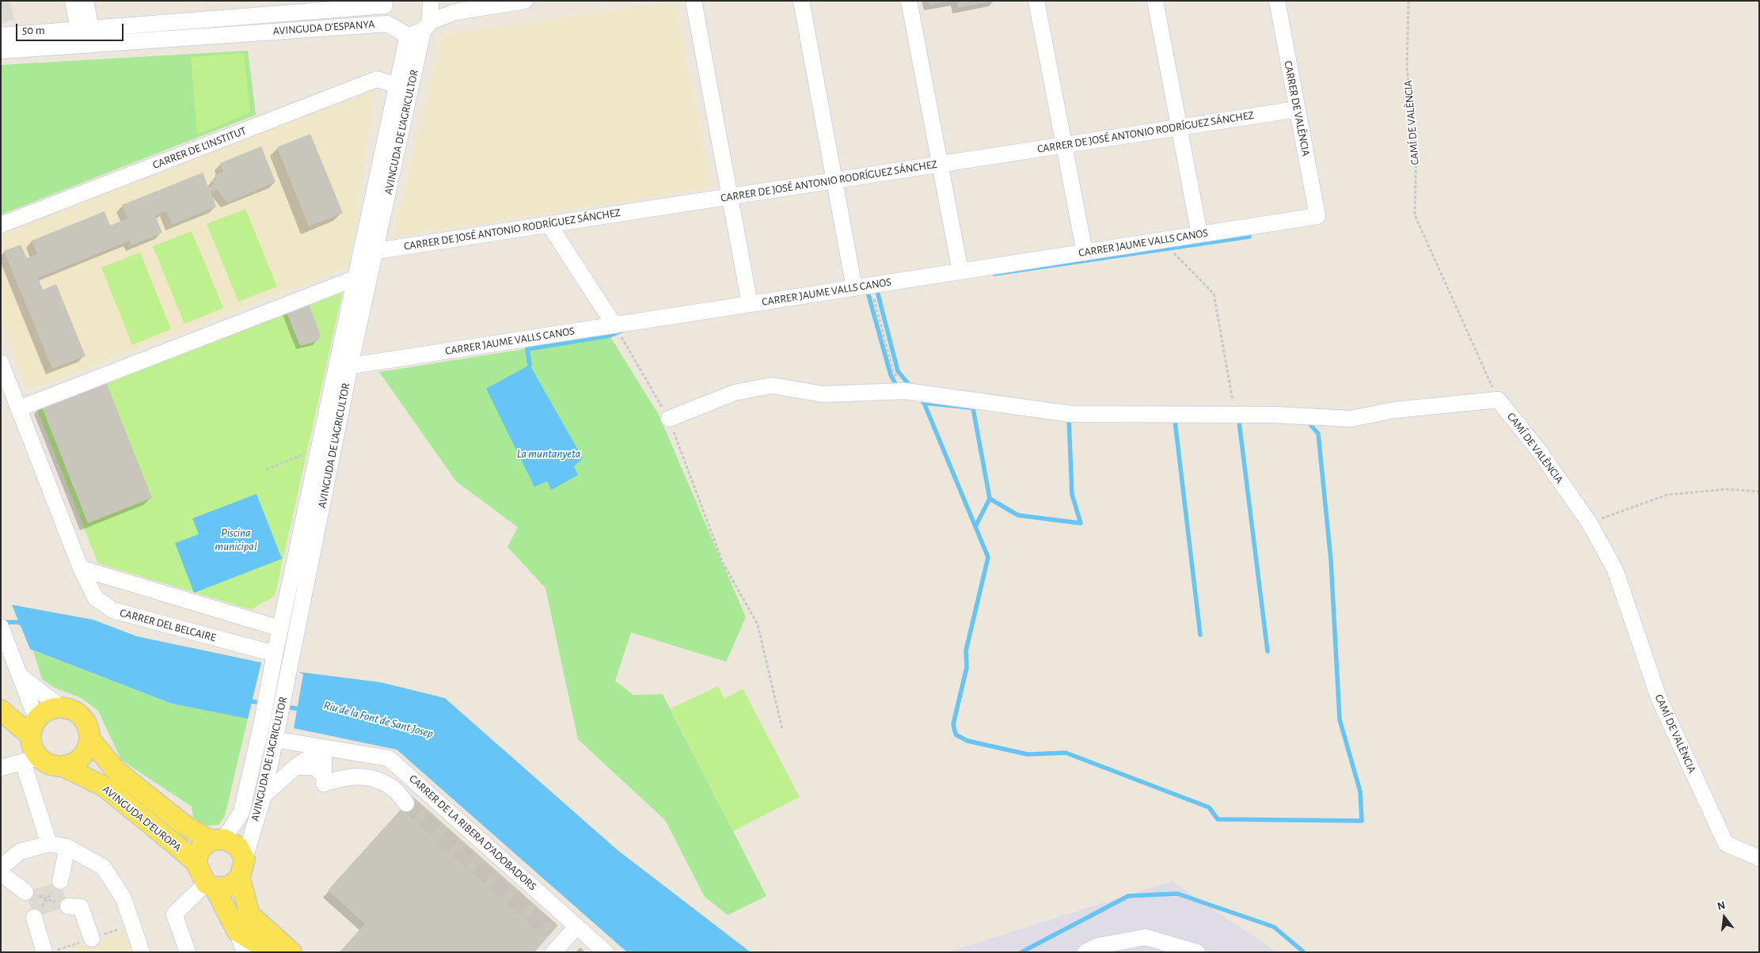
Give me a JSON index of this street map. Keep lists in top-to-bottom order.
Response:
{
  "streets": {
    "main road": ["AVINGUDA D'EUROPA"],
    "street": [
      "AVINGUDA D'ESPANYA",
      "CARRER DE VALÈNCIA",
      "CAMÍ DE VALÈNCIA",
      "AVINGUDA DE L'AGRICULTOR",
      "CARRER DE JOSÉ ANTONIO RODRÍGUEZ SÁNCHEZ",
      "CARRER DE L'INSTITUT",
      "CARRER JAUME VALLS CANOS",
      "CARRER DEL BELCAIRE",
      "CARRER DE LA RIBERA D'ADOBADORS"
    ]
  },
  "crossings": [
    ["CARRER DE VALÈNCIA", "CARRER DE JOSÉ ANTONIO RODRÍGUEZ SÁNCHEZ"],
    ["CARRER DE VALÈNCIA", "CARRER JAUME VALLS CANOS"],
    ["AVINGUDA DE L'AGRICULTOR", "CARRER DE JOSÉ ANTONIO RODRÍGUEZ SÁNCHEZ"],
    ["AVINGUDA DE L'AGRICULTOR", "CARRER DE L'INSTITUT"],
    ["AVINGUDA DE L'AGRICULTOR", "CARRER JAUME VALLS CANOS"],
    ["AVINGUDA DE L'AGRICULTOR", "CARRER DEL BELCAIRE"],
    ["AVINGUDA DE L'AGRICULTOR", "AVINGUDA D'EUROPA"],
    ["AVINGUDA DE L'AGRICULTOR", "CARRER DE LA RIBERA D'ADOBADORS"]
  ],
  "water": ["La muntanyeta", "Piscina municipal", "Riu de la Font de Sant Josep"],
  "scale_bar": "50 m",
  "north": "top"
}
